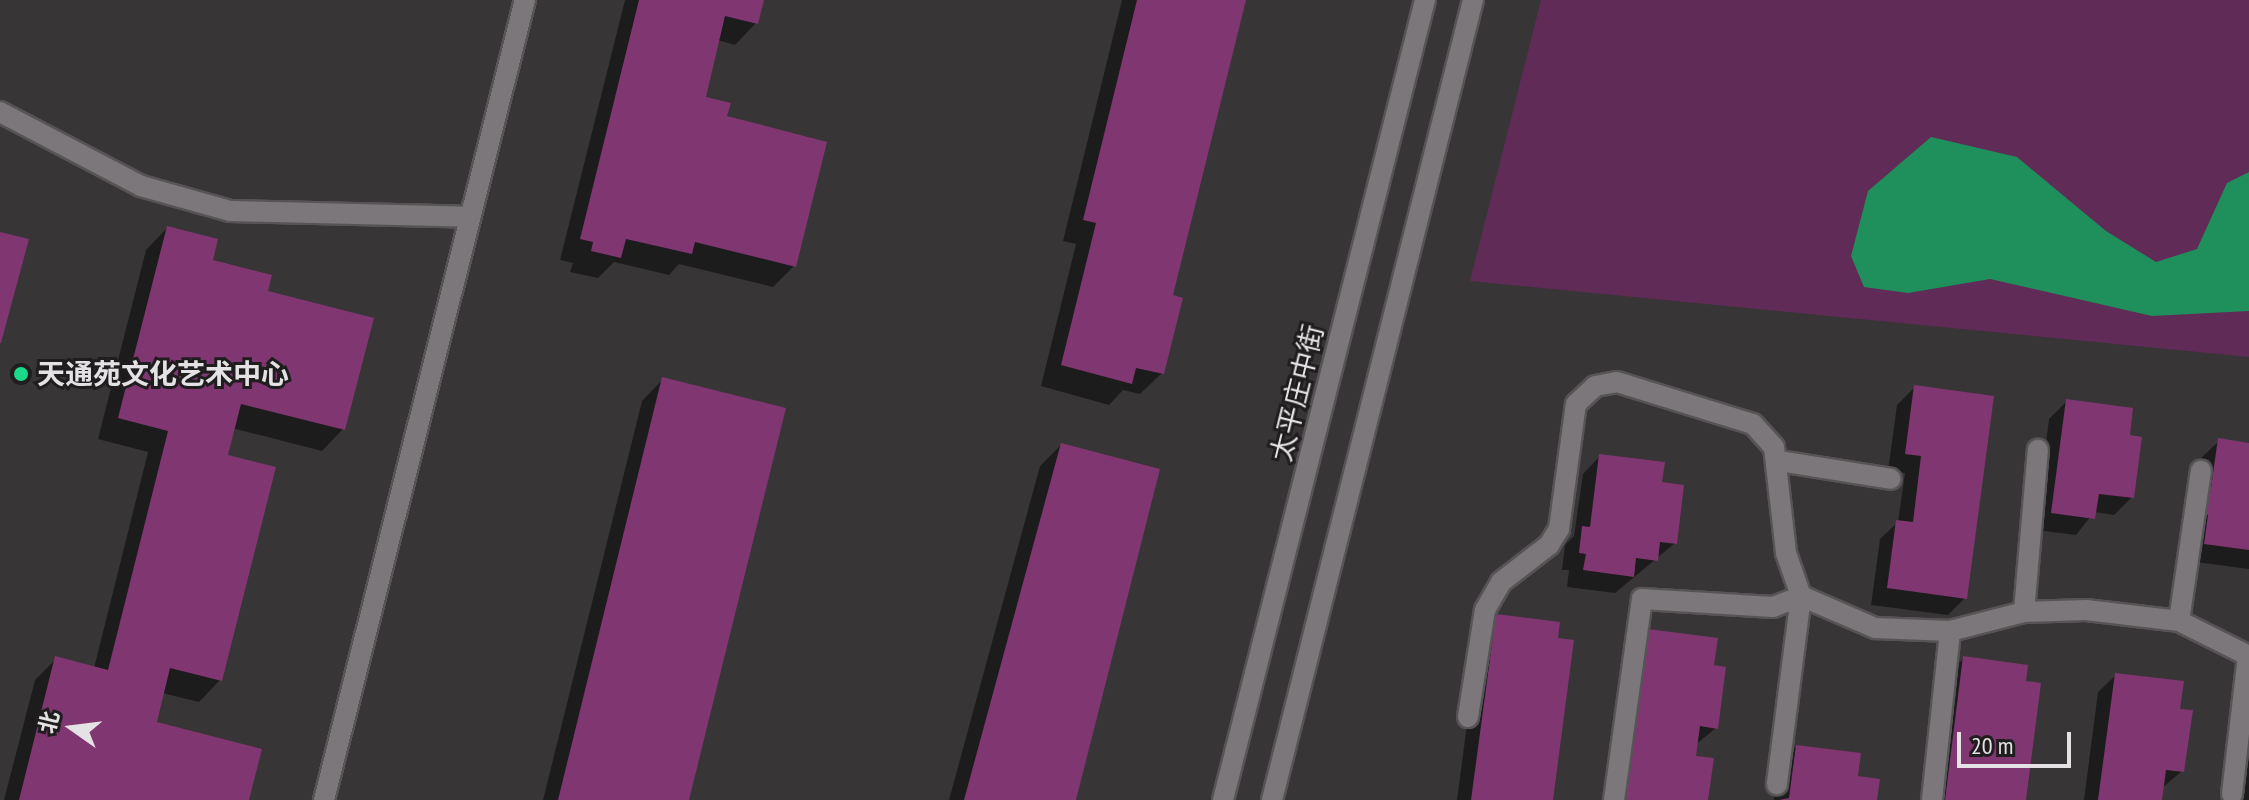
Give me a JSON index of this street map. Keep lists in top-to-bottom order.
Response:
{
  "streets": {
    "main road": ["太平庄中街"]
  },
  "places": ["天通苑文化艺术中心"],
  "scale_bar": "20 m",
  "north": "left"
}
